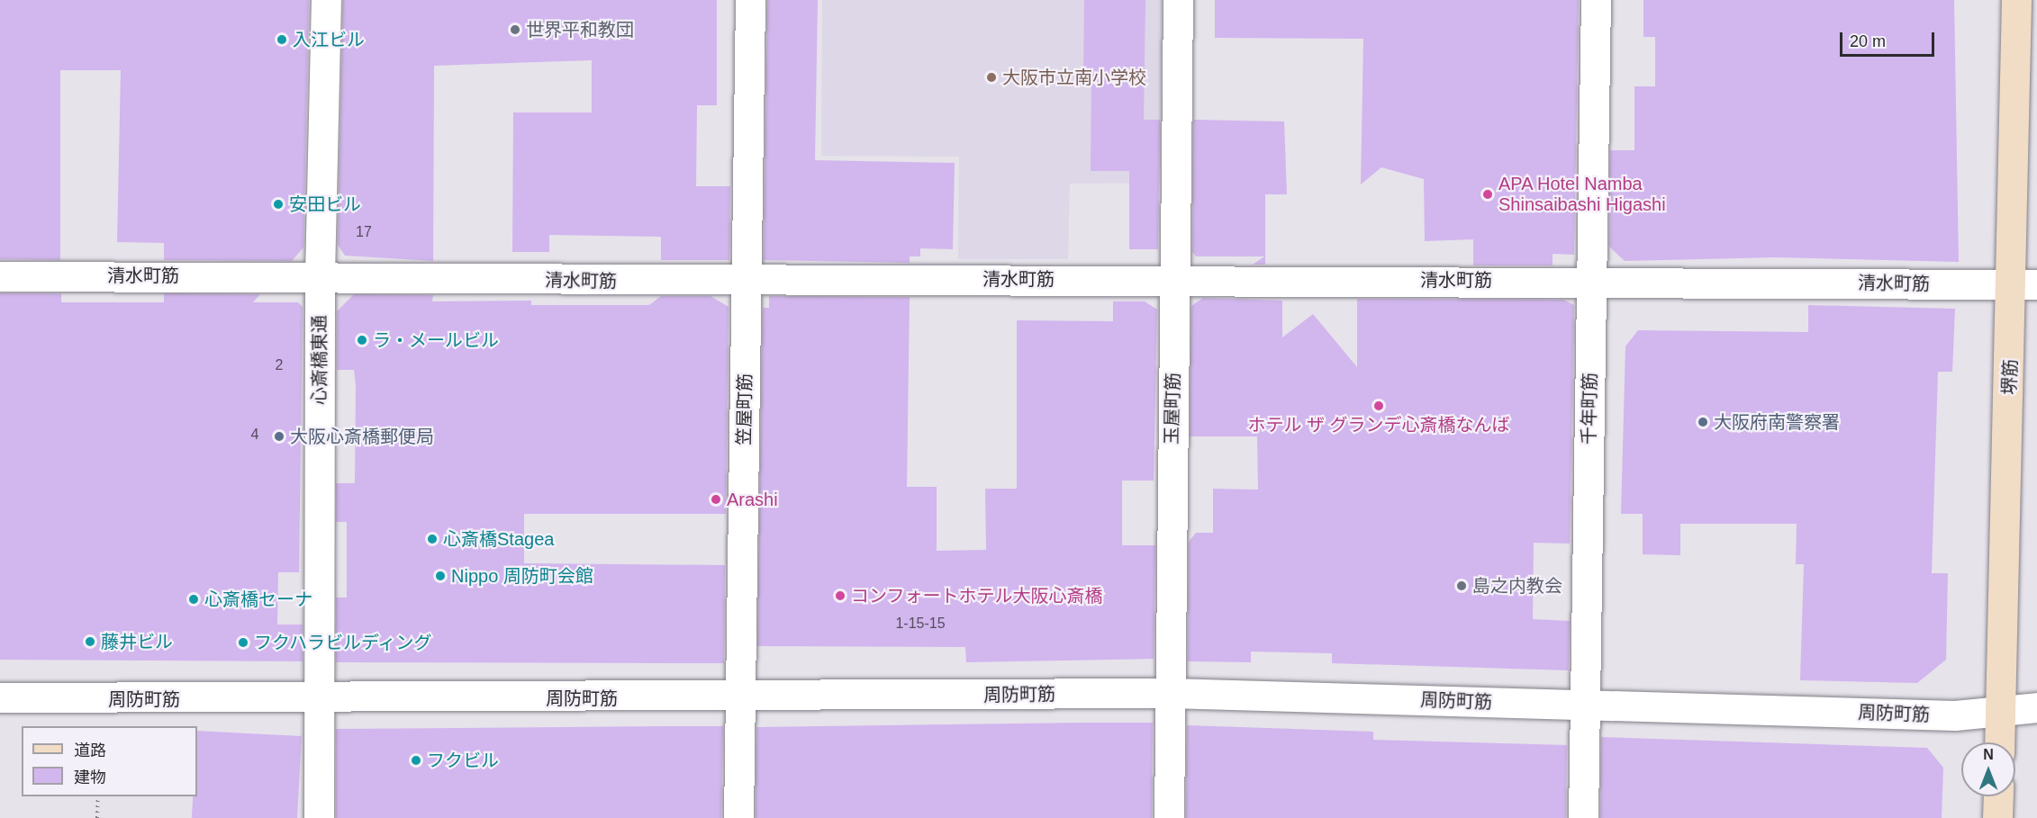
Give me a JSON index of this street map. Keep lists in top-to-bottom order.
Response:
{
  "streets": {
    "main road": ["堺筋"],
    "street": [
      "清水町筋",
      "心斎橋東通",
      "玉屋町筋",
      "千年町筋",
      "笠屋町筋",
      "周防町筋"
    ]
  },
  "crossings": [
    ["清水町筋", "心斎橋東通"],
    ["清水町筋", "堺筋"],
    ["清水町筋", "玉屋町筋"],
    ["清水町筋", "千年町筋"],
    ["清水町筋", "笠屋町筋"],
    ["心斎橋東通", "周防町筋"],
    ["堺筋", "周防町筋"],
    ["玉屋町筋", "周防町筋"],
    ["千年町筋", "周防町筋"],
    ["笠屋町筋", "周防町筋"]
  ],
  "places": [
    "世界平和教団",
    "入江ビル",
    "大阪市立南小学校",
    "APA Hotel Namba Shinsaibashi Higashi",
    "安田ビル",
    "ラ・メールビル",
    "ホテル ザ グランデ心斎橋なんば",
    "大阪府南警察署",
    "大阪心斎橋郵便局",
    "Arashi",
    "心斎橋Stagea",
    "Nippo 周防町会館",
    "島之内教会",
    "コンフォートホテル大阪心斎橋",
    "心斎橋セーナ",
    "藤井ビル",
    "フクハラビルディング",
    "フクビル"
  ],
  "house_numbers": [
    "17",
    "2",
    "4",
    "1-15-15"
  ],
  "legend": ["道路", "建物"],
  "scale_bar": "20 m",
  "north": "top"
}
